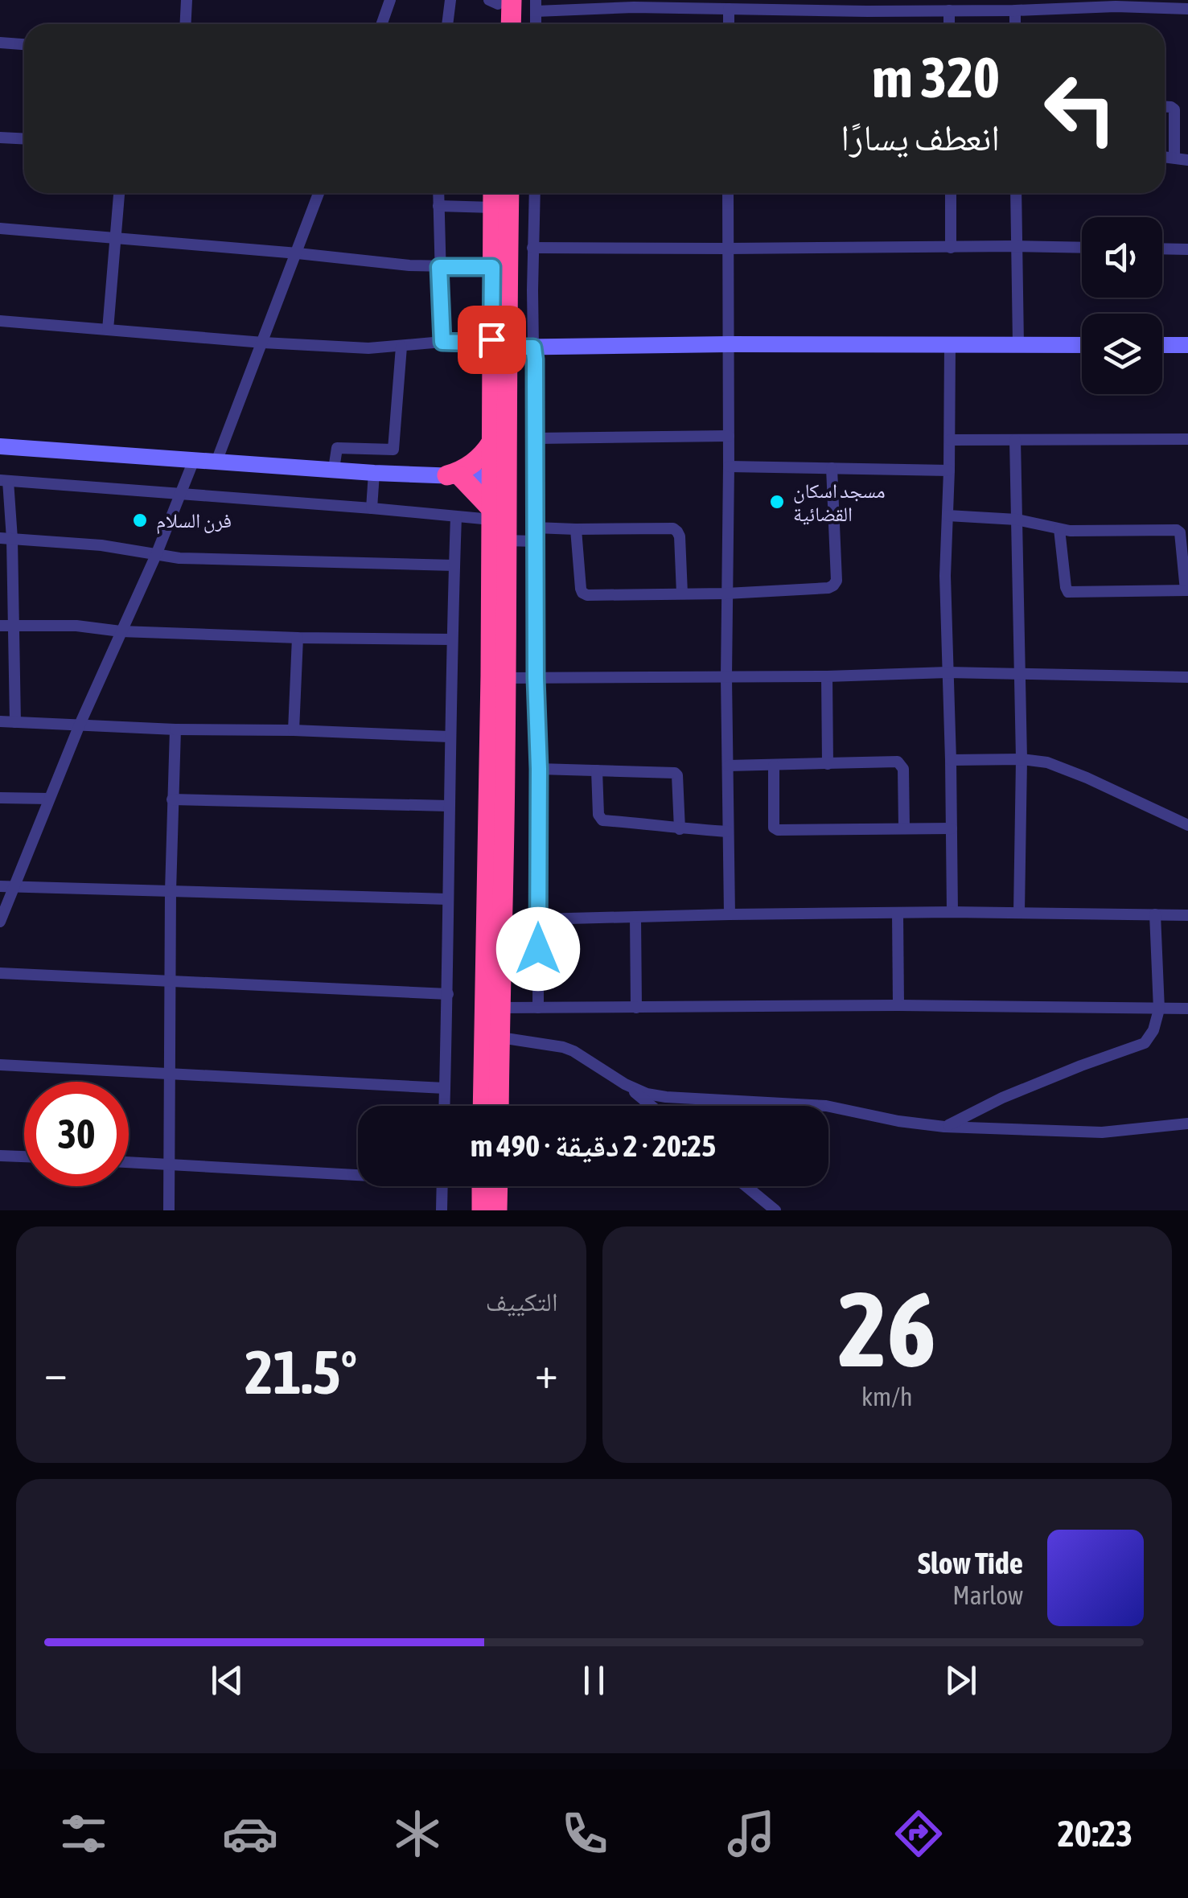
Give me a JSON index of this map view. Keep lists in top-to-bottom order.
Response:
{
  "places": ["مسجد اسكان القضائية", "فرن السلام"],
  "page": {
    "turn": ["320 m", "انعطف يسارًا"],
    "limit": "30",
    "trip": "20:25 · 2 دقيقة · 490 m",
    "tile": [
      ["26", "km/h"],
      "التكييف"
    ],
    "heat": ["−", "21.5°", "+"],
    "song": ["Slow Tide", "Marlow"],
    "tabs": "20:23"
  }
}
